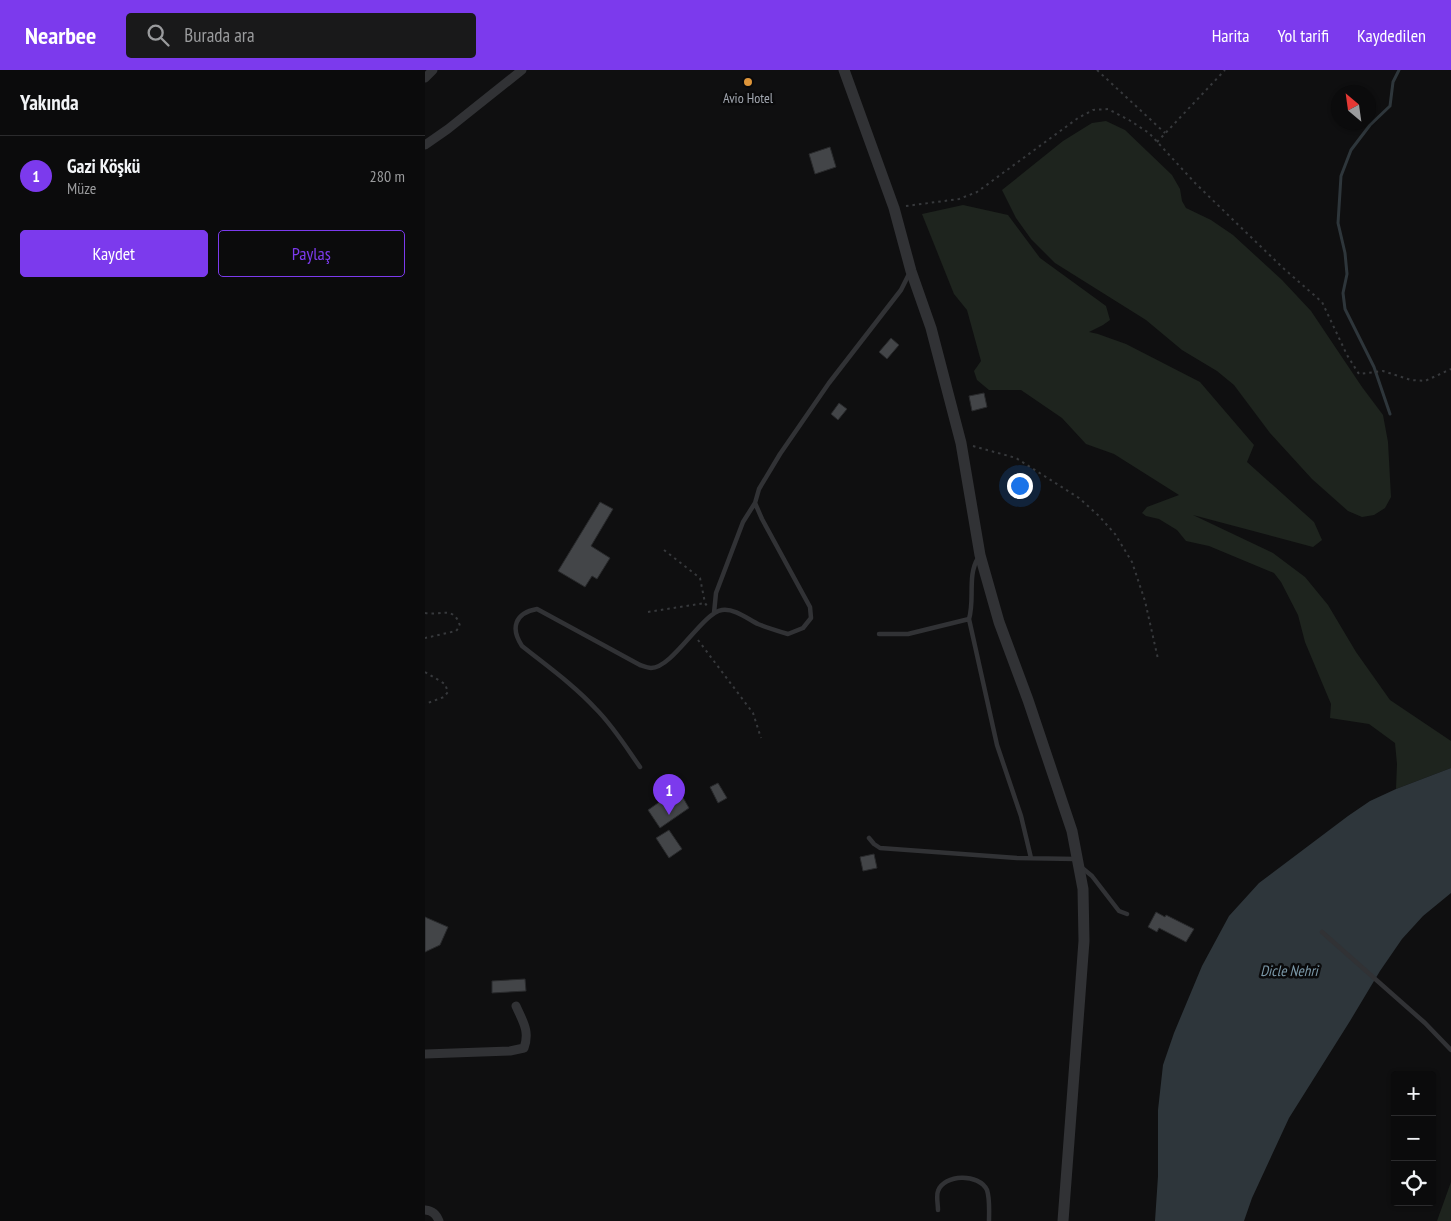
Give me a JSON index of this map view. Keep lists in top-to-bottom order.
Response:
{
  "water": ["Dicle Nehri"],
  "places": ["Avio Hotel"],
  "north": "top left",
  "page": {
    "header": "Nearbee",
    "search": "Burada ara",
    "nav": ["Harita", "Yol tarifi", "Kaydedilen"],
    "heading": "Yakında",
    "list": [
      {
        "mark": "1",
        "name": "Gazi Köşkü",
        "note": "Müze",
        "value": "280 m"
      }
    ],
    "buttons": ["Kaydet", "Paylaş"],
    "pins": "1",
    "map_buttons": ["+", "−"]
  }
}
